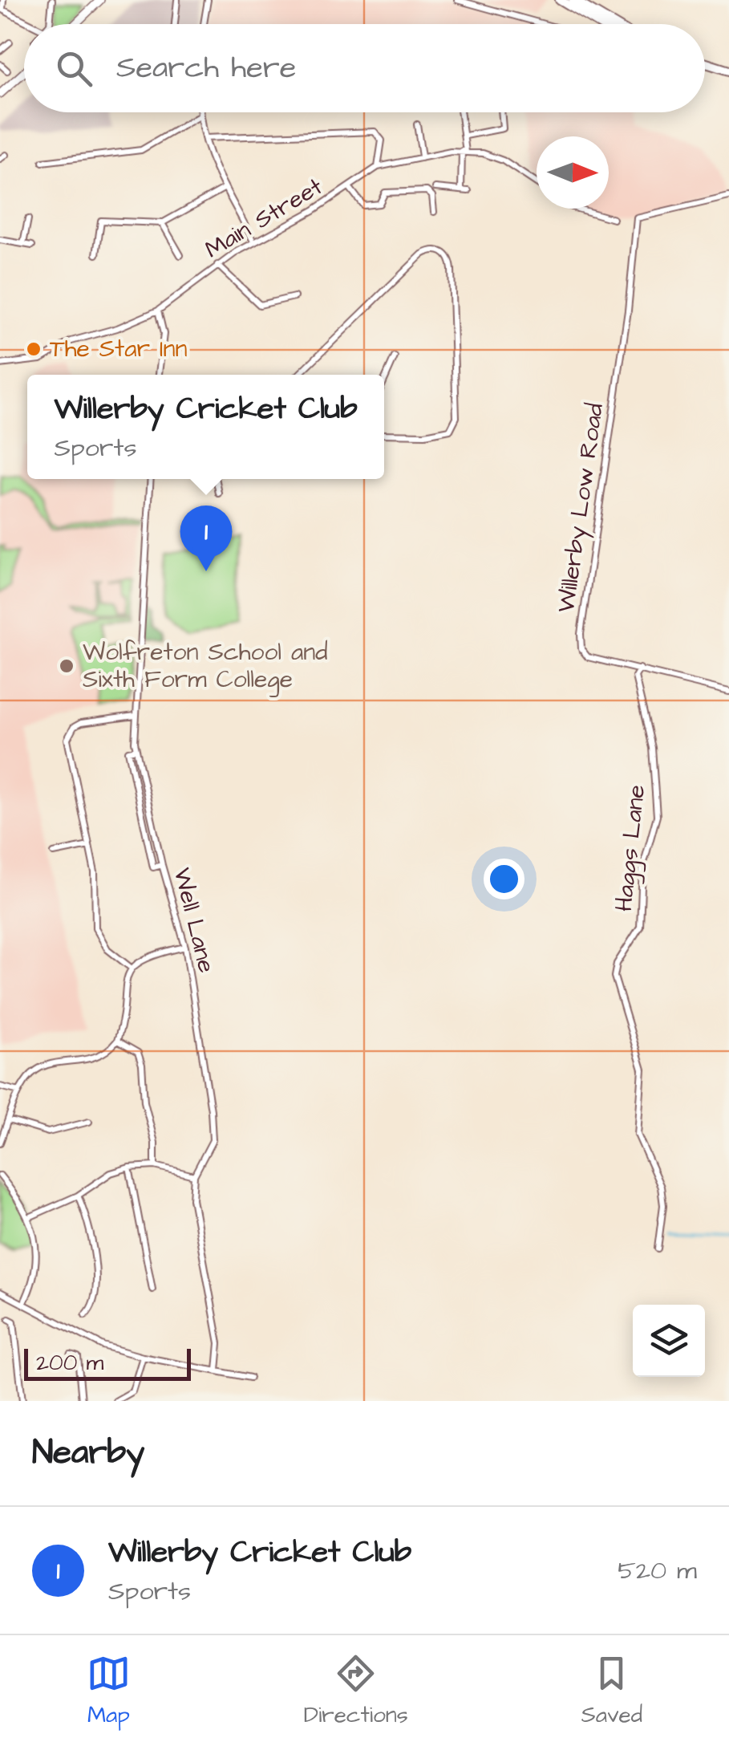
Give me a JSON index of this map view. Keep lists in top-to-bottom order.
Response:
{
  "streets": {
    "street": [
      "Main Street",
      "Willerby Low Road",
      "Haggs Lane",
      "Well Lane"
    ]
  },
  "crossings": [
    ["Willerby Low Road", "Haggs Lane"]
  ],
  "places": ["The Star Inn", "Wolfreton School and Sixth Form College"],
  "scale_bar": "200 m",
  "north": "right",
  "page": {
    "search": "Search here",
    "popup": ["Willerby Cricket Club", "Sports"],
    "pins": "1",
    "scale": "200 m",
    "heading": "Nearby",
    "list": [
      {
        "mark": "1",
        "name": "Willerby Cricket Club",
        "note": "Sports",
        "value": "520 m"
      }
    ],
    "nav": ["Map", "Directions", "Saved"]
  }
}
